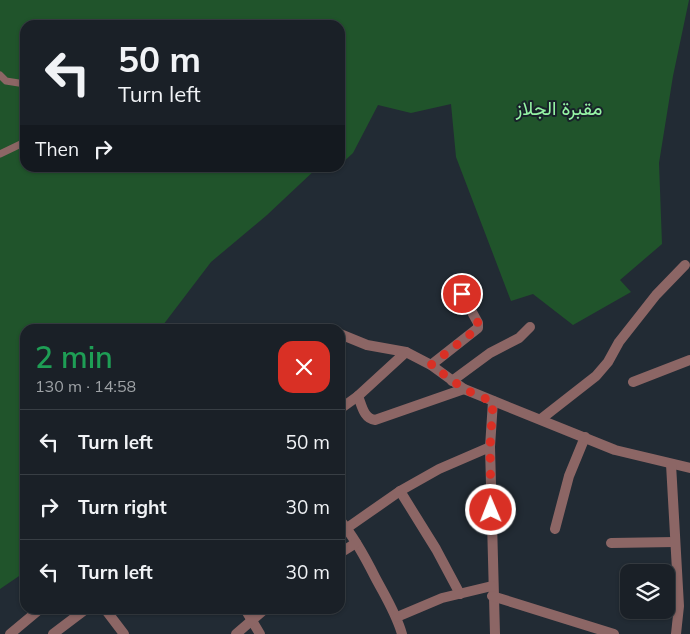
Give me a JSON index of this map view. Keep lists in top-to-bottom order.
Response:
{
  "parks": ["مقبرة الجلاز"],
  "page": {
    "turn": ["50 m", "Turn left"],
    "then": "Then",
    "heading": ["2 min", "130 m · 14:58"],
    "list": [
      {
        "name": "Turn left",
        "value": "50 m"
      },
      {
        "name": "Turn right",
        "value": "30 m"
      },
      {
        "name": "Turn left",
        "value": "30 m"
      }
    ]
  }
}
